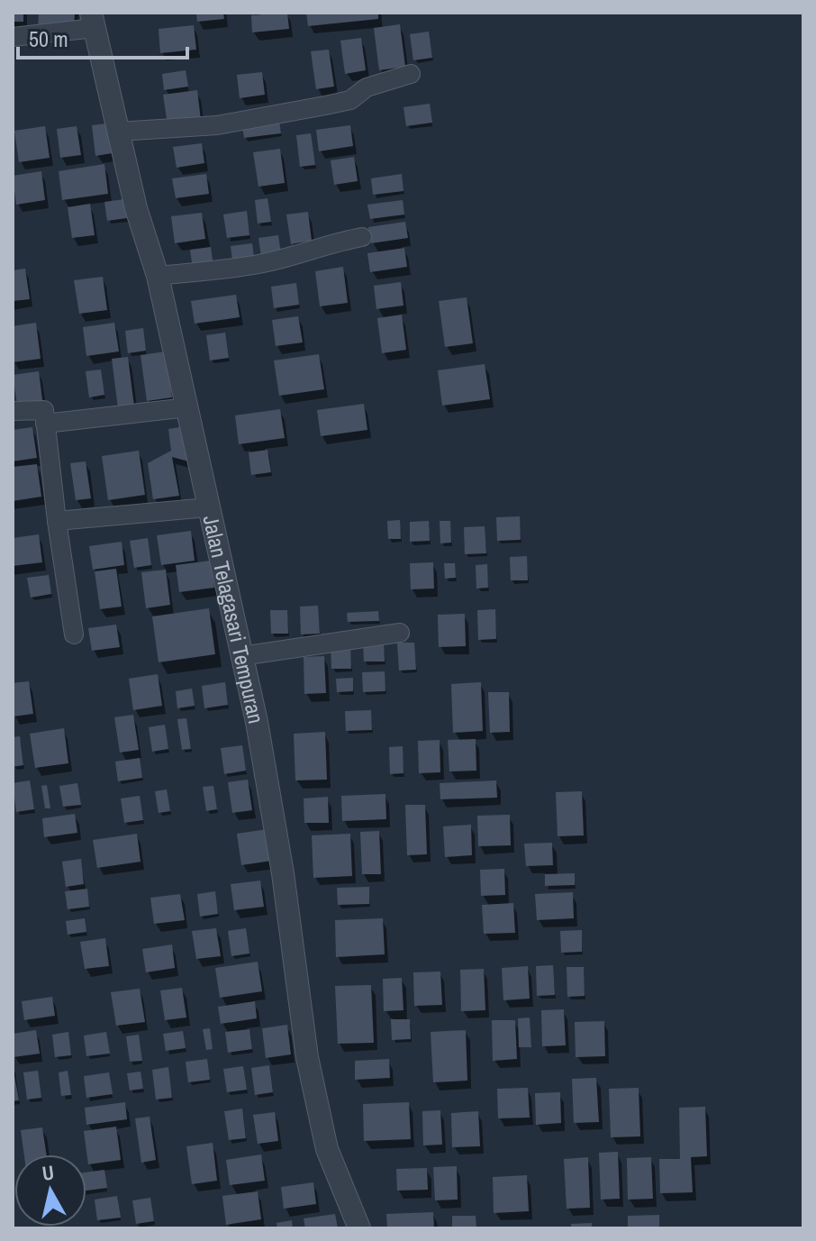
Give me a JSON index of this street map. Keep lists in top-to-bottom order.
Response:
{
  "streets": {
    "street": ["Jalan Telagasari Tempuran"]
  },
  "scale_bar": "50 m",
  "north": "top"
}
